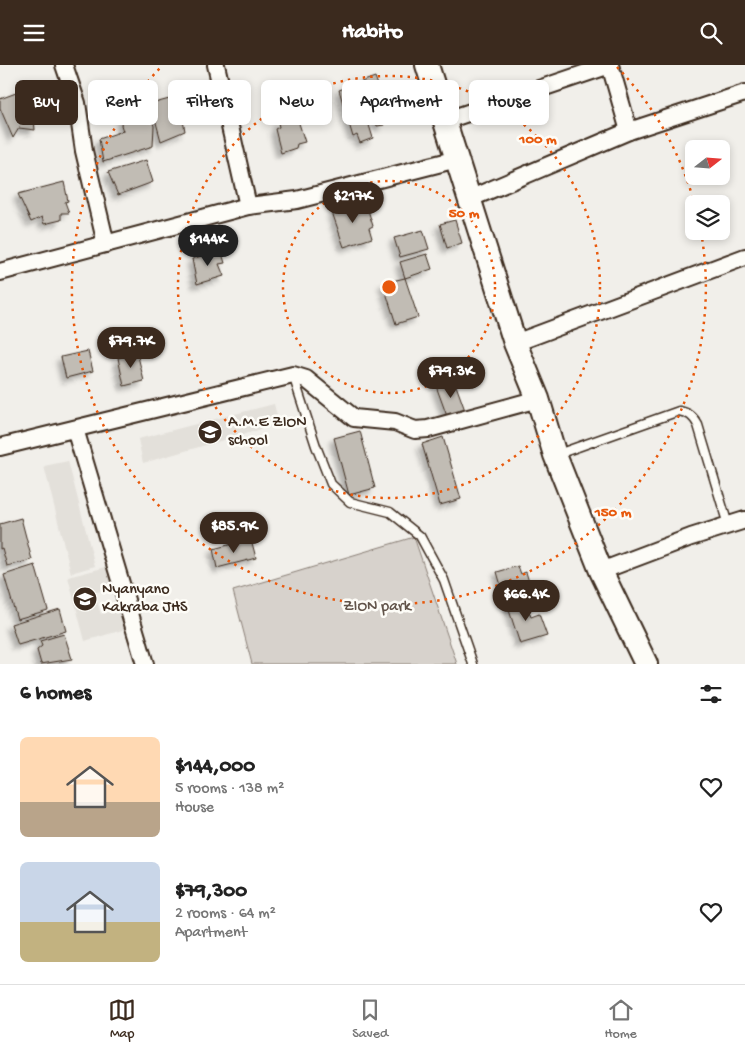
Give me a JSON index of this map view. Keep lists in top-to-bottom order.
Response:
{
  "parks": ["ZION park"],
  "places": {
    "school or university": ["A.M.E ZION school", "Nyanyano Kakraba JHS"]
  },
  "north": "right",
  "page": {
    "header": "Habito",
    "chip": [
      "Buy",
      "Rent",
      "Filters",
      "New",
      "Apartment",
      "House"
    ],
    "price": [
      "$217K",
      "$144K",
      "$79.7K",
      "$79.3K",
      "$85.9K",
      "$66.4K"
    ],
    "heading": "6 homes",
    "list": [
      {
        "name": "$144,000",
        "note": "5 rooms · 138 m² · House"
      },
      {
        "name": "$79,300",
        "note": "2 rooms · 64 m² · Apartment"
      }
    ],
    "tabs": ["Map", "Saved", "Home"]
  },
  "rings": ["100 m", "50 m", "150 m"]
}
